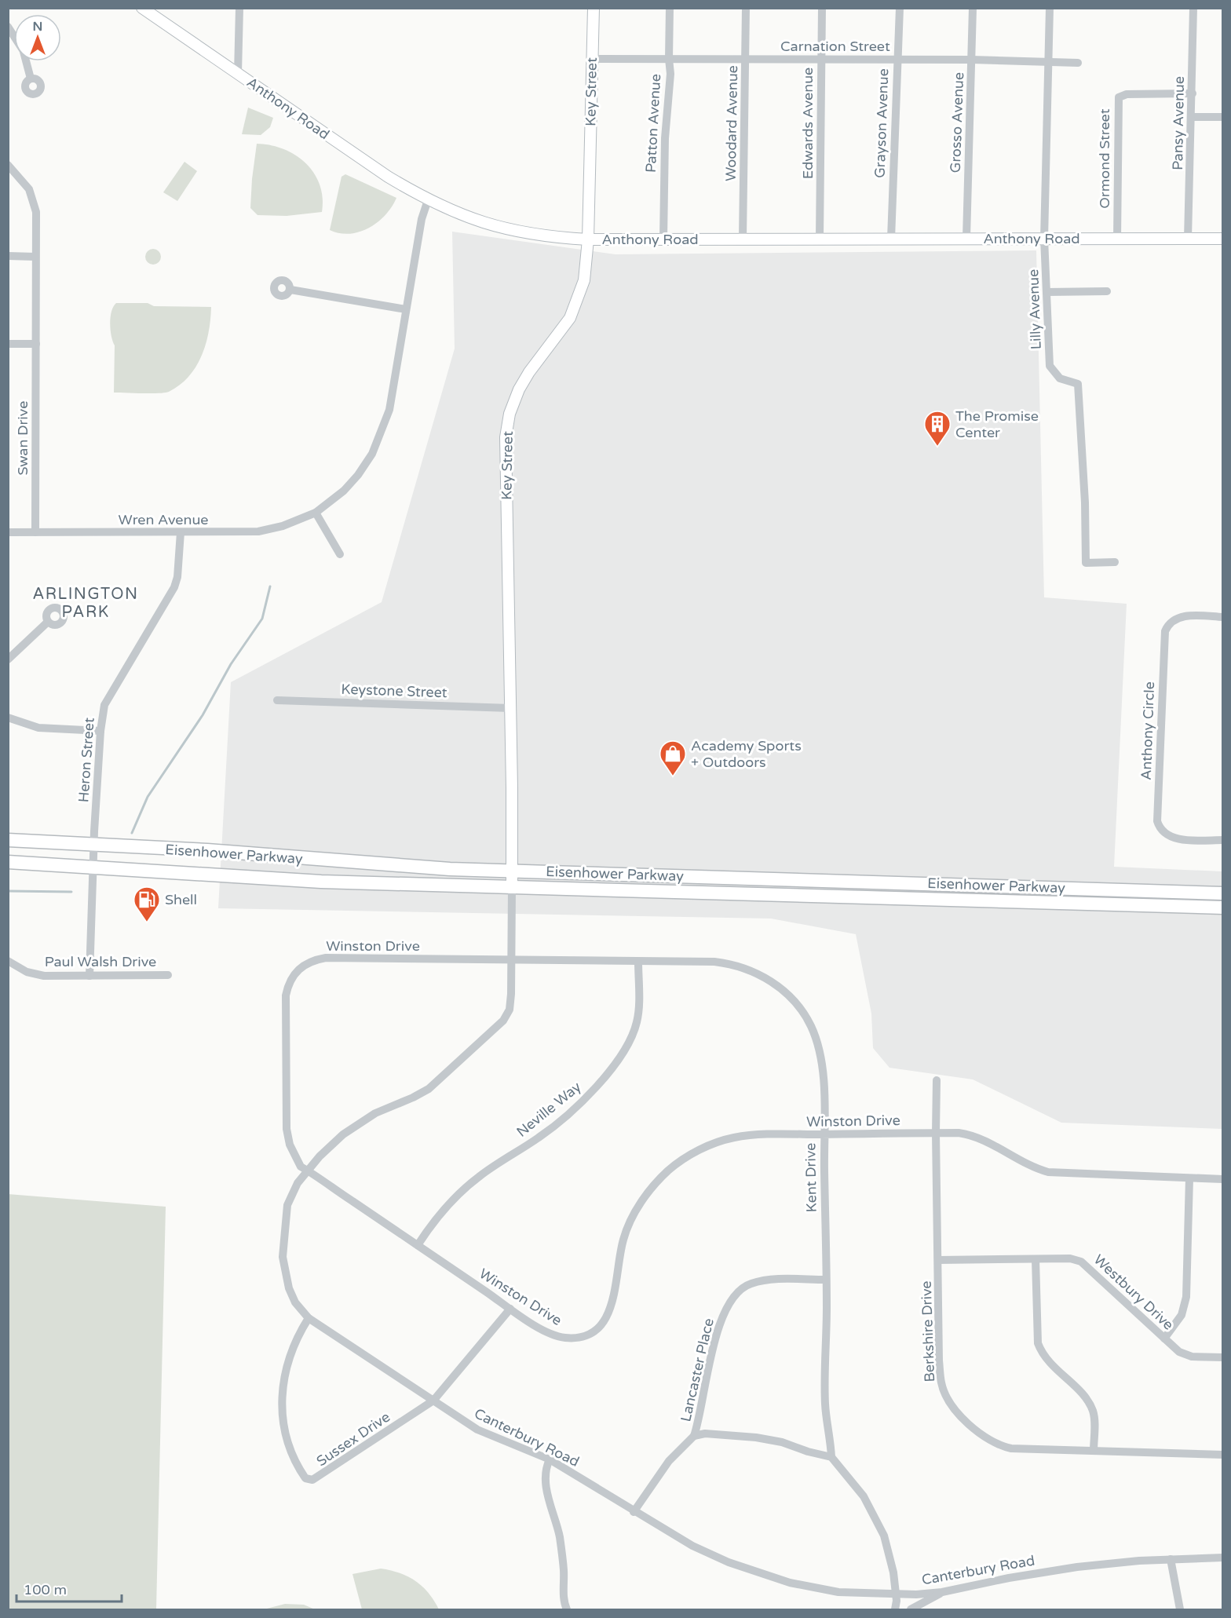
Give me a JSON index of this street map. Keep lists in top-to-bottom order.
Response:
{
  "streets": {
    "main road": ["Eisenhower Parkway"],
    "street": [
      "Carnation Street",
      "Key Street",
      "Anthony Road",
      "Grosso Avenue",
      "Patton Avenue",
      "Woodard Avenue",
      "Edwards Avenue",
      "Grayson Avenue",
      "Pansy Avenue",
      "Ormond Street",
      "Lilly Avenue",
      "Swan Drive",
      "Wren Avenue",
      "Keystone Street",
      "Anthony Circle",
      "Heron Street",
      "Winston Drive",
      "Paul Walsh Drive",
      "Neville Way",
      "Kent Drive",
      "Westbury Drive",
      "Berkshire Drive",
      "Lancaster Place",
      "Canterbury Road",
      "Sussex Drive"
    ]
  },
  "crossings": [
    ["Carnation Street", "Key Street"],
    ["Carnation Street", "Grosso Avenue"],
    ["Carnation Street", "Patton Avenue"],
    ["Carnation Street", "Woodard Avenue"],
    ["Carnation Street", "Edwards Avenue"],
    ["Carnation Street", "Grayson Avenue"],
    ["Carnation Street", "Lilly Avenue"],
    ["Key Street", "Anthony Road"],
    ["Key Street", "Keystone Street"],
    ["Key Street", "Eisenhower Parkway"],
    ["Key Street", "Canterbury Road"],
    ["Anthony Road", "Grosso Avenue"],
    ["Anthony Road", "Patton Avenue"],
    ["Anthony Road", "Woodard Avenue"],
    ["Anthony Road", "Edwards Avenue"],
    ["Anthony Road", "Grayson Avenue"],
    ["Anthony Road", "Pansy Avenue"],
    ["Anthony Road", "Ormond Street"],
    ["Anthony Road", "Lilly Avenue"],
    ["Anthony Road", "Wren Avenue"],
    ["Pansy Avenue", "Ormond Street"],
    ["Swan Drive", "Wren Avenue"],
    ["Wren Avenue", "Heron Street"],
    ["Heron Street", "Eisenhower Parkway"],
    ["Heron Street", "Paul Walsh Drive"],
    ["Eisenhower Parkway", "Canterbury Road"],
    ["Winston Drive", "Neville Way"],
    ["Winston Drive", "Kent Drive"],
    ["Winston Drive", "Berkshire Drive"],
    ["Winston Drive", "Canterbury Road"],
    ["Winston Drive", "Sussex Drive"],
    ["Neville Way", "Kent Drive"],
    ["Kent Drive", "Lancaster Place"],
    ["Kent Drive", "Canterbury Road"],
    ["Westbury Drive", "Berkshire Drive"],
    ["Canterbury Road", "Sussex Drive"]
  ],
  "districts": ["ARLINGTON PARK"],
  "places": {
    "building": ["The Promise Center"],
    "shop": ["Academy Sports + Outdoors"],
    "fuel station": ["Shell"]
  },
  "scale_bar": "100 m",
  "north": "top"
}
